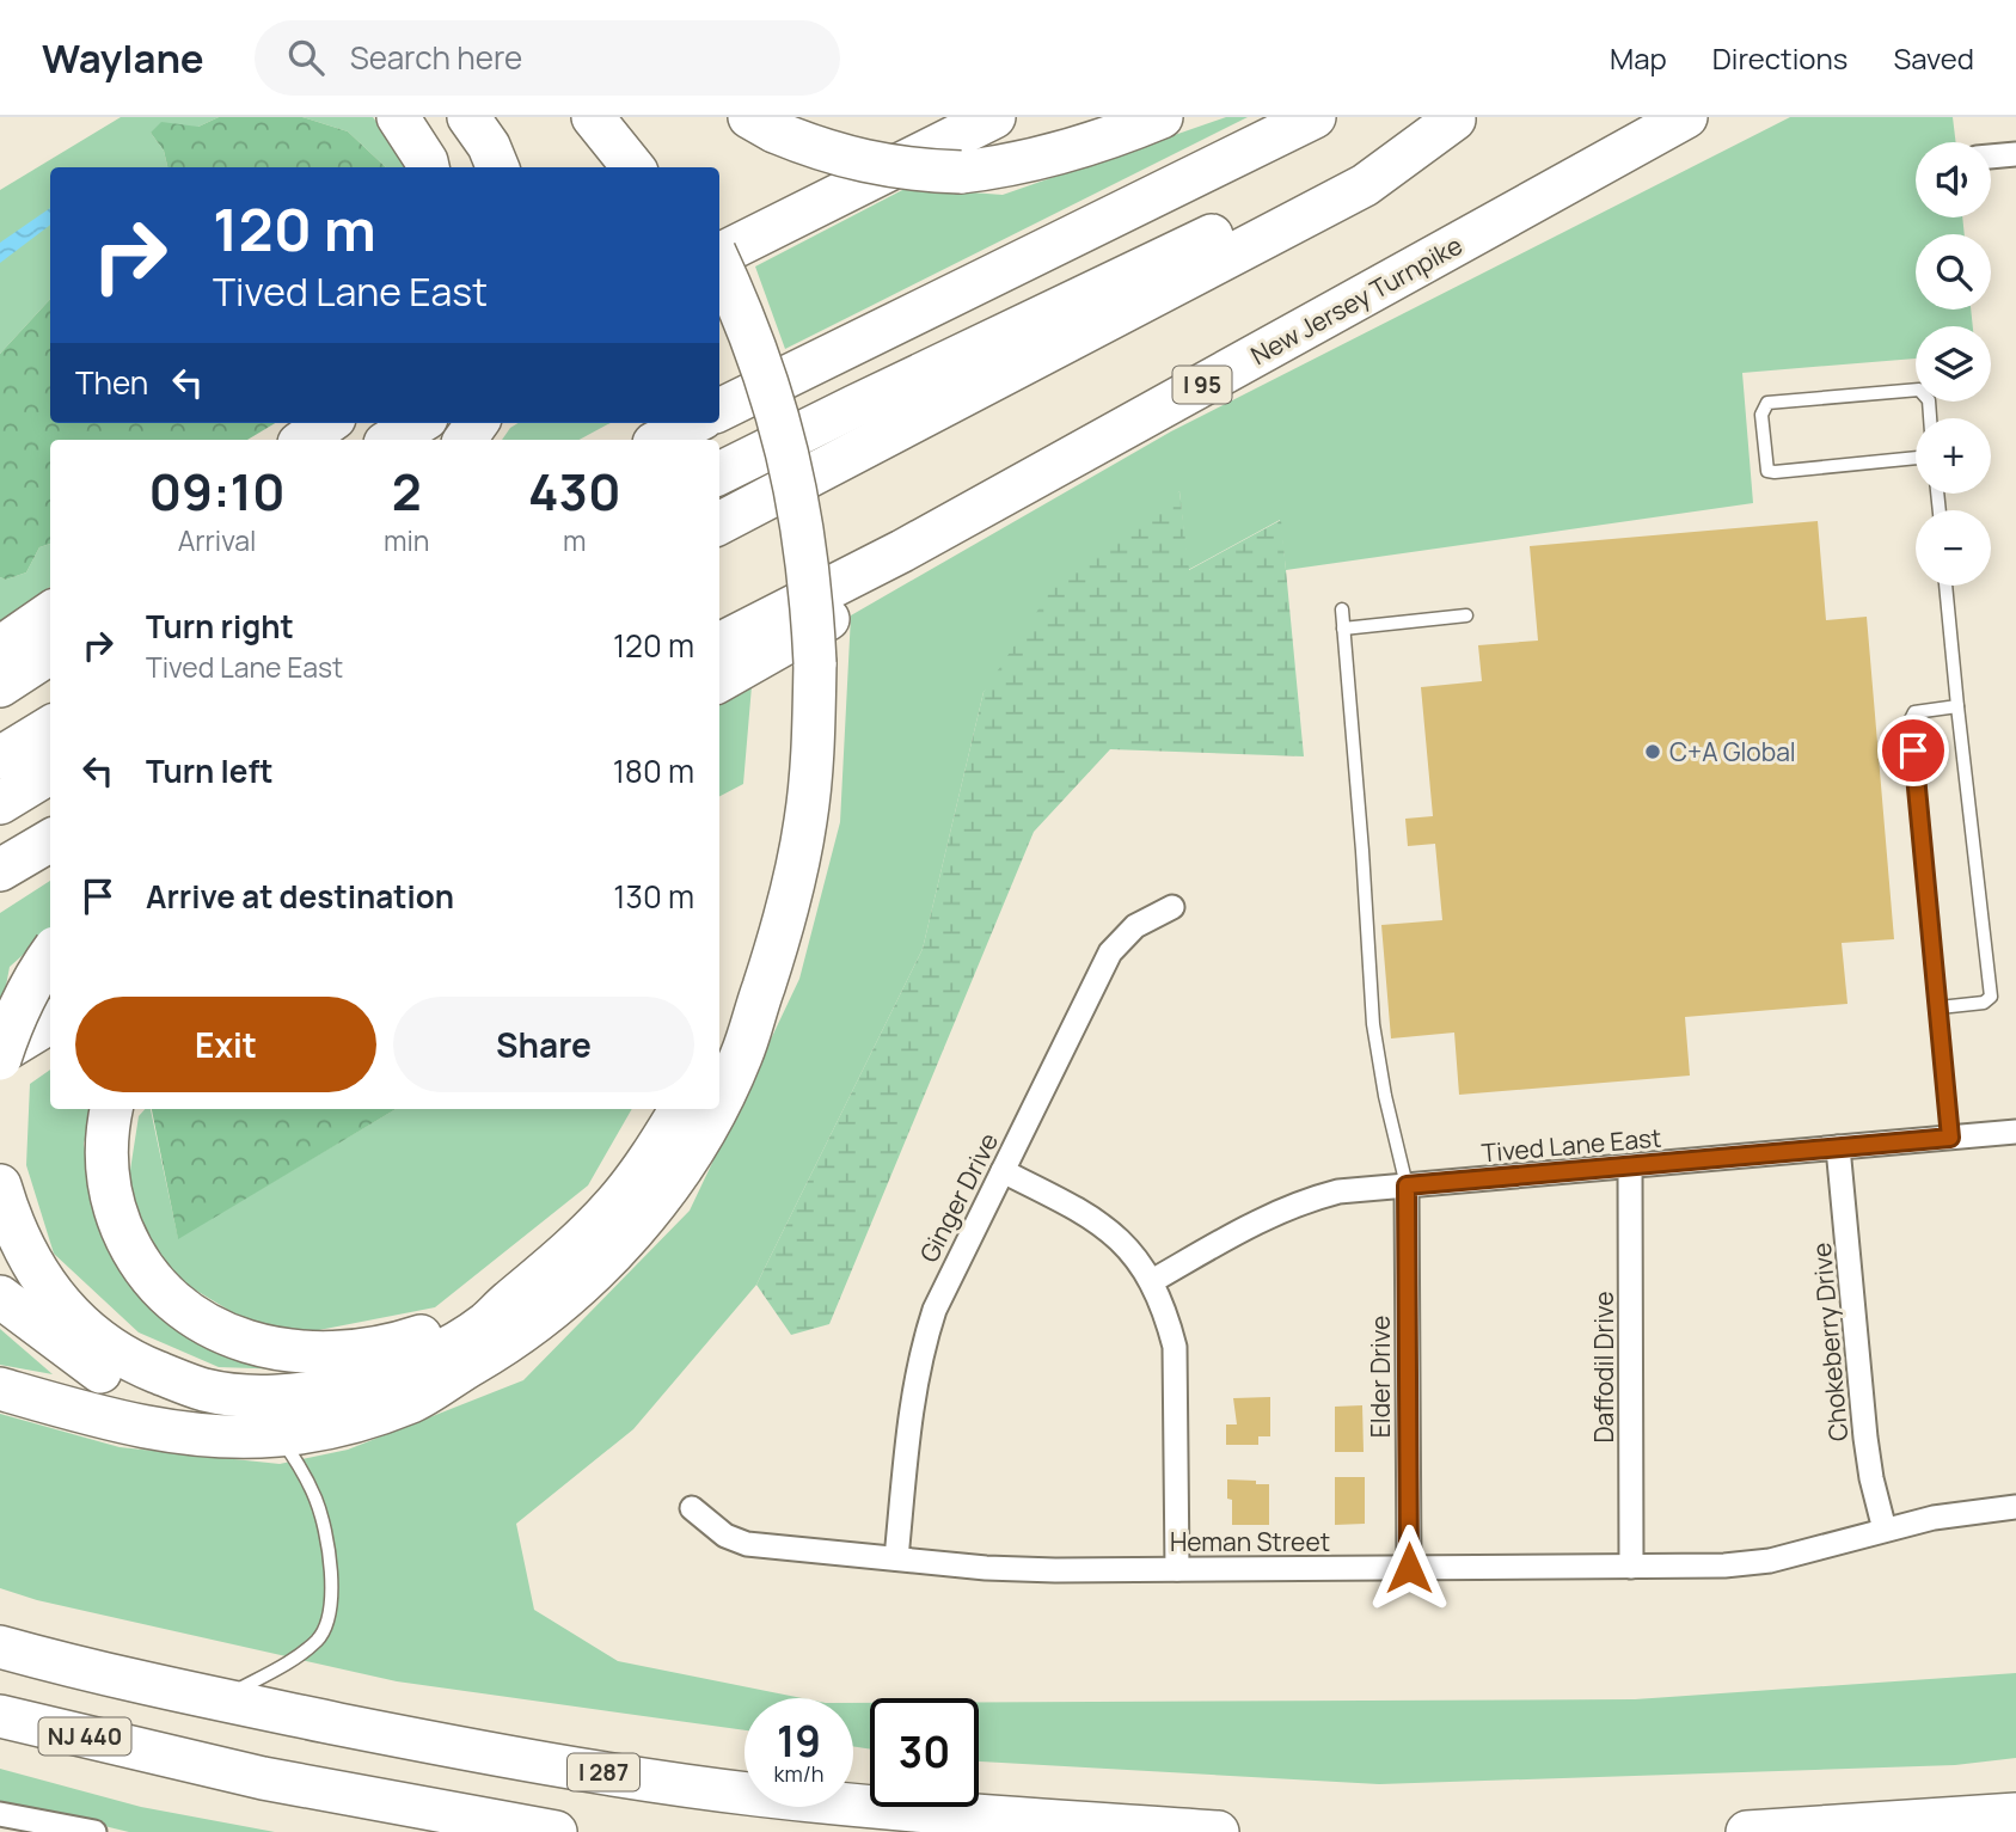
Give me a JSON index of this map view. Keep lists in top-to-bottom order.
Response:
{
  "streets": {
    "highway": [
      "New Jersey Turnpike",
      "I 95",
      "NJ 440",
      "I 287"
    ],
    "street": [
      "Tived Lane East",
      "Ginger Drive",
      "Chokeberry Drive",
      "Daffodil Drive",
      "Elder Drive",
      "Heman Street"
    ]
  },
  "crossings": [
    ["Tived Lane East", "Chokeberry Drive"],
    ["Tived Lane East", "Daffodil Drive"],
    ["Tived Lane East", "Elder Drive"],
    ["Ginger Drive", "Heman Street"],
    ["Chokeberry Drive", "Heman Street"],
    ["Daffodil Drive", "Heman Street"],
    ["Elder Drive", "Heman Street"]
  ],
  "places": ["C+A Global"],
  "page": {
    "header": "Waylane",
    "search": "Search here",
    "nav": ["Map", "Directions", "Saved"],
    "map_buttons": ["+", "−"],
    "turn": ["120 m", "Tived Lane East"],
    "then": "Then",
    "eta": [
      "09:10",
      "Arrival",
      "2",
      "min",
      "430",
      "m"
    ],
    "list": [
      {
        "name": "Turn right",
        "note": "Tived Lane East",
        "value": "120 m"
      },
      {
        "name": "Turn left",
        "value": "180 m"
      },
      {
        "name": "Arrive at destination",
        "value": "130 m"
      }
    ],
    "buttons": ["Exit", "Share"],
    "speed": "19 km/h",
    "limit": "30"
  }
}
